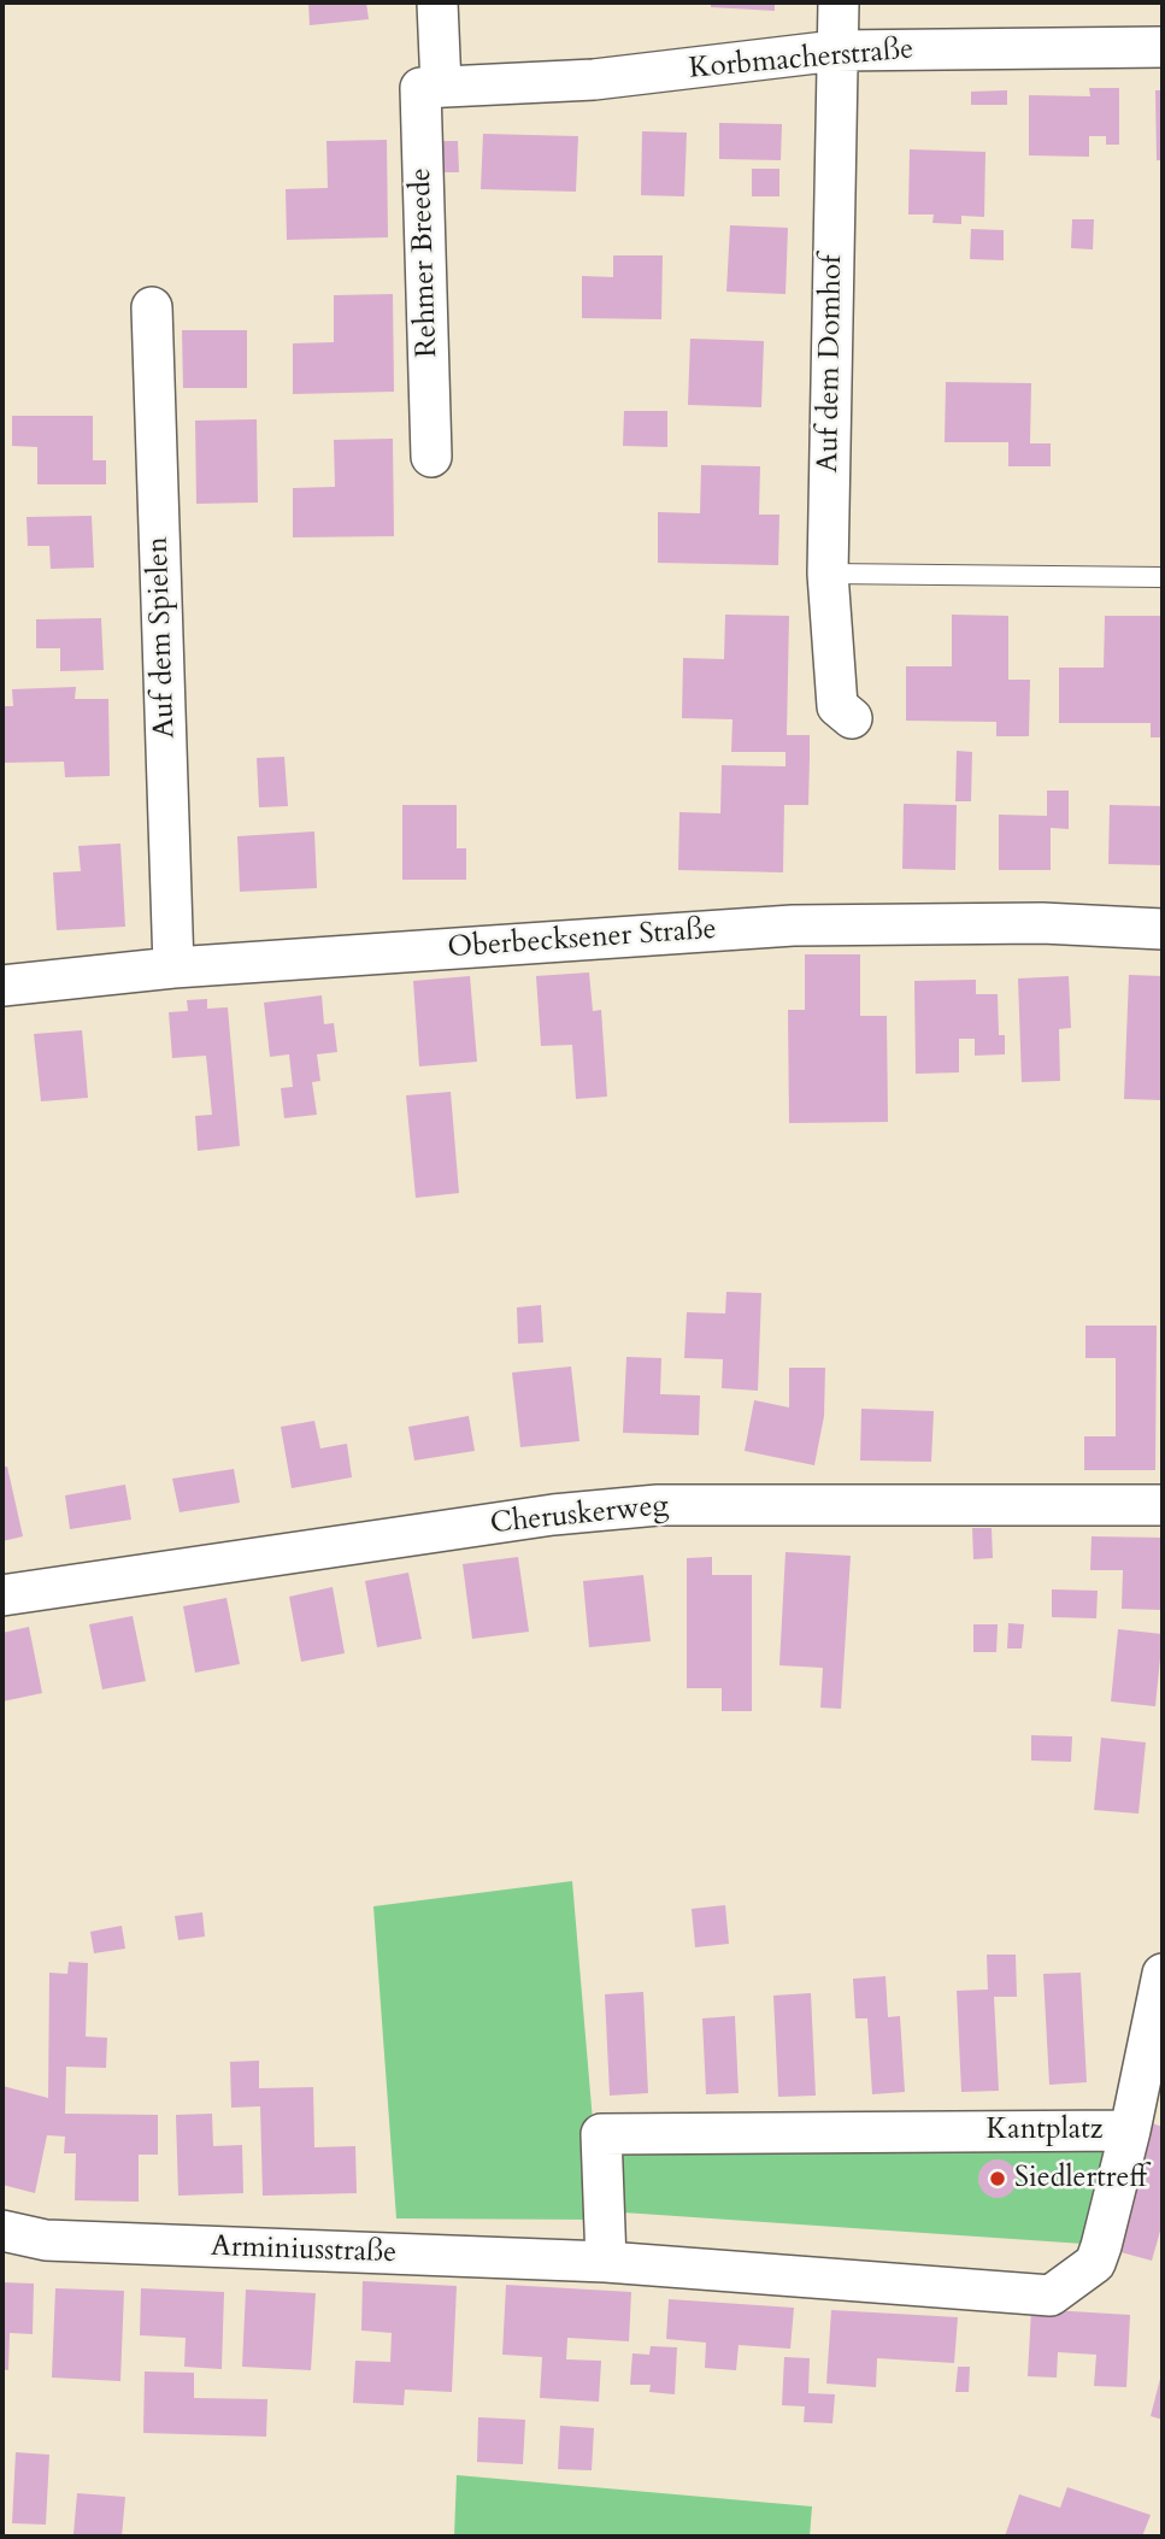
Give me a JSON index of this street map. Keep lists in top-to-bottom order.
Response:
{
  "streets": {
    "street": [
      "Korbmacherstraße",
      "Rehmer Breede",
      "Auf dem Domhof",
      "Auf dem Spielen",
      "Oberbecksener Straße",
      "Cheruskerweg",
      "Kantplatz",
      "Arminiusstraße"
    ]
  },
  "crossings": [
    ["Korbmacherstraße", "Rehmer Breede"],
    ["Korbmacherstraße", "Auf dem Domhof"],
    ["Auf dem Spielen", "Oberbecksener Straße"],
    ["Kantplatz", "Arminiusstraße"]
  ],
  "places": ["Siedlertreff"]
}
